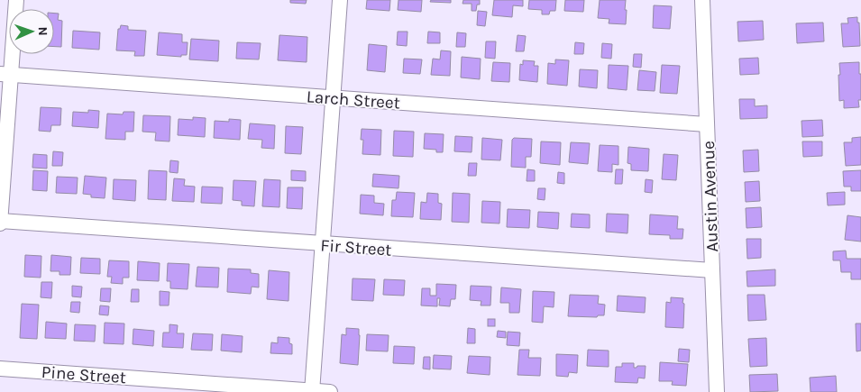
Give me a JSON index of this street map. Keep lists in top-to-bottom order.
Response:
{
  "streets": {
    "street": [
      "Larch Street",
      "Austin Avenue",
      "Fir Street",
      "Pine Street"
    ]
  },
  "crossings": [
    ["Larch Street", "Austin Avenue"],
    ["Austin Avenue", "Fir Street"]
  ],
  "north": "right"
}
